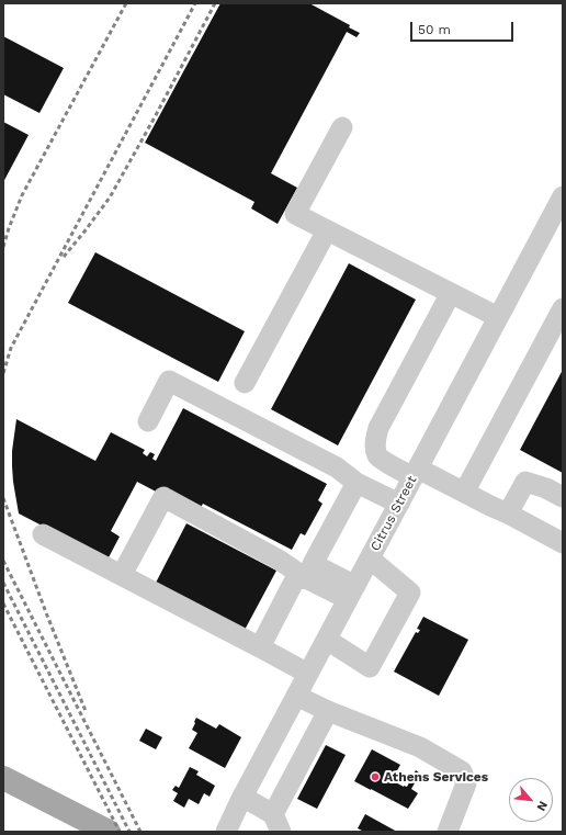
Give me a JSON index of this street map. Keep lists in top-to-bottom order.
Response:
{
  "streets": {
    "street": ["Citrus Street"]
  },
  "places": ["Athens Services"],
  "scale_bar": "50 m",
  "north": "bottom right"
}
